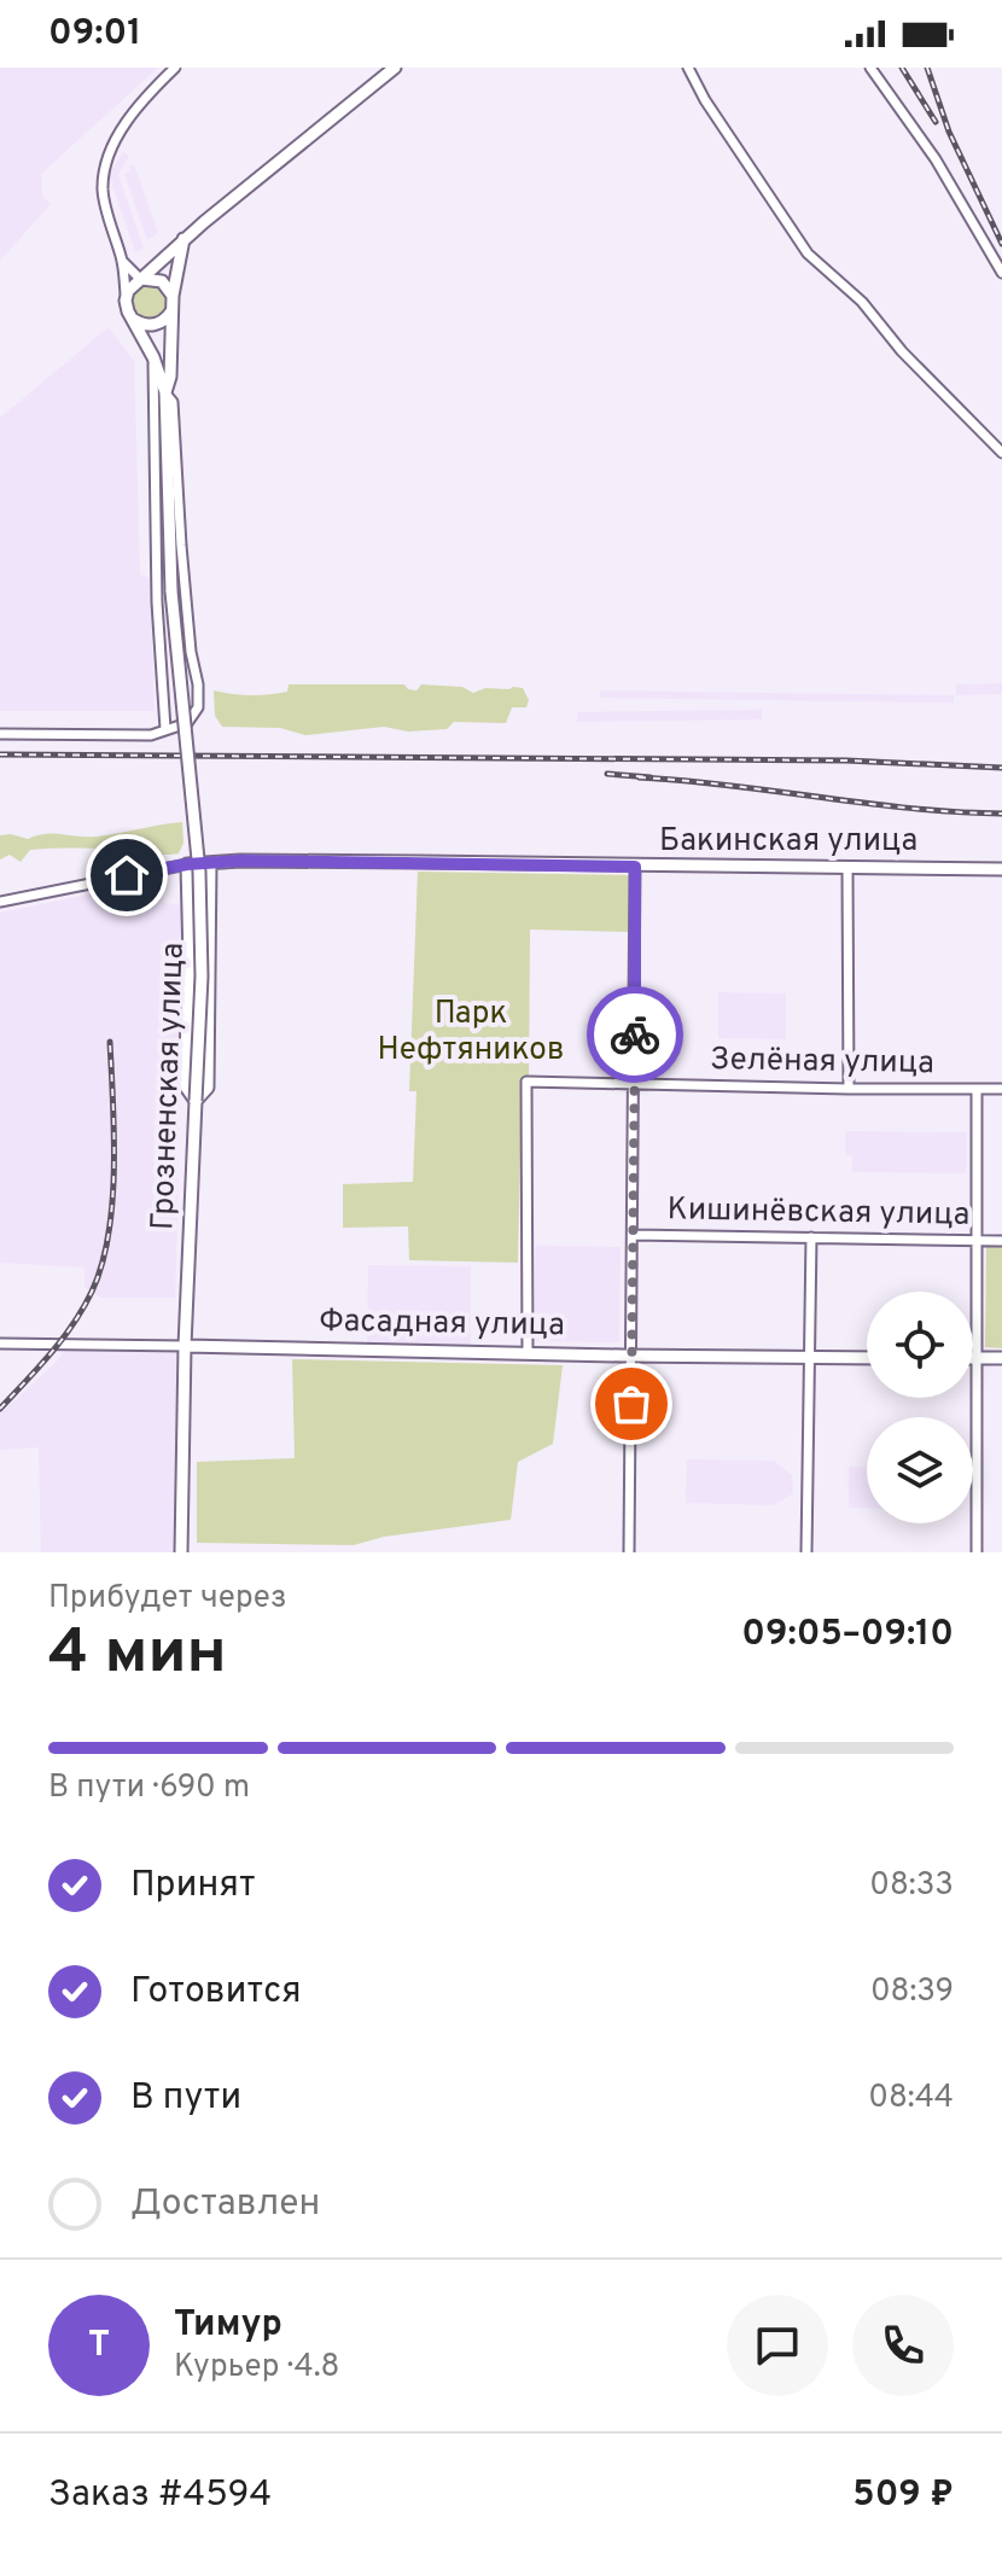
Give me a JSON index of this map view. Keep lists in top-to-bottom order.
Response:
{
  "streets": {
    "main road": ["Бакинская улица", "Грозненская улица", "Фасадная улица"],
    "street": ["Зелёная улица", "Кишинёвская улица"]
  },
  "crossings": [
    ["Зелёная улица", "Фасадная улица"],
    ["Грозненская улица", "Фасадная улица"]
  ],
  "parks": ["Парк Нефтяников"],
  "page": {
    "status": "09:01",
    "heading": ["4 мин", "Прибудет через", "09:05–09:10"],
    "panel": [
      "Тимур",
      "Курьер · 4.8",
      "Заказ #4594",
      "509 ₽"
    ],
    "bar": "В пути · 690 m",
    "list": [
      ["Принят", "08:33"],
      ["Готовится", "08:39"],
      ["В пути", "08:44"],
      "Доставлен"
    ],
    "round": "Т"
  }
}
